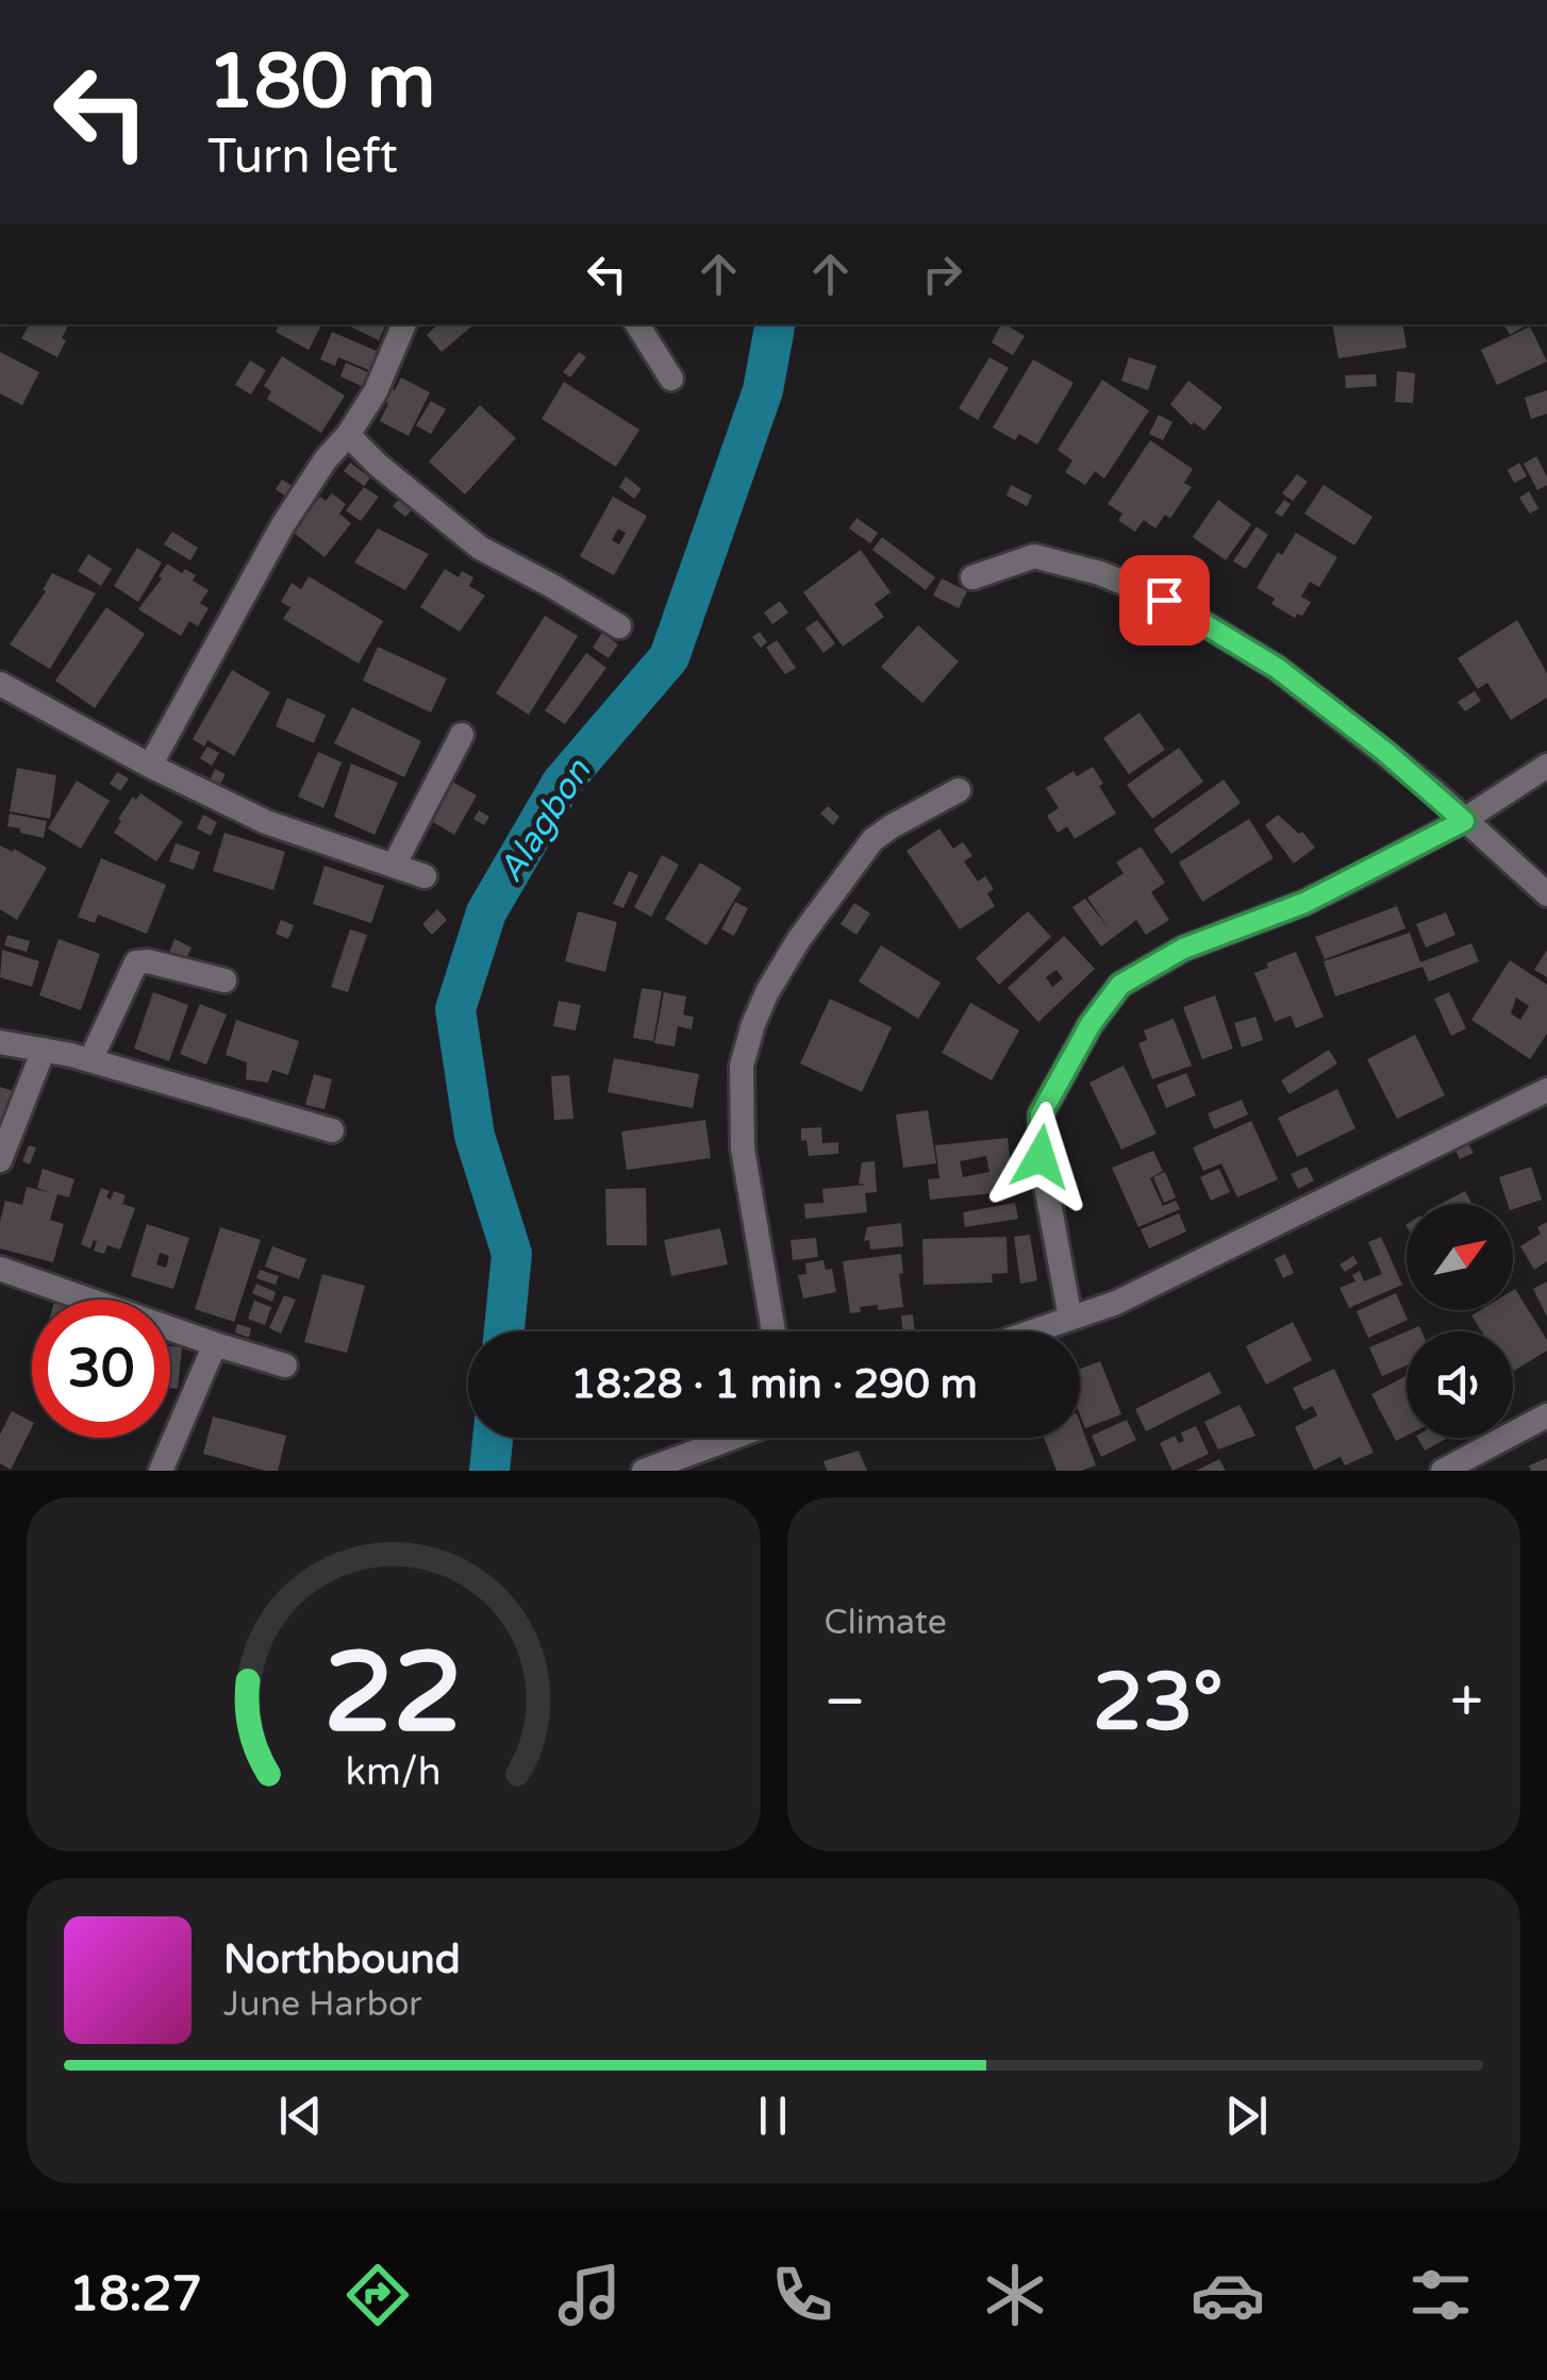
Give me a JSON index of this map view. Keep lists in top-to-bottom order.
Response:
{
  "water": ["Alagbon"],
  "north": "top right",
  "page": {
    "turn": ["180 m", "Turn left"],
    "limit": "30",
    "trip": "18:28 · 1 min · 290 m",
    "tile": "Climate",
    "heat": ["−", "23°", "+"],
    "song": ["Northbound", "June Harbor"],
    "tabs": "18:27",
    "gauge": ["22", "km/h"]
  }
}
